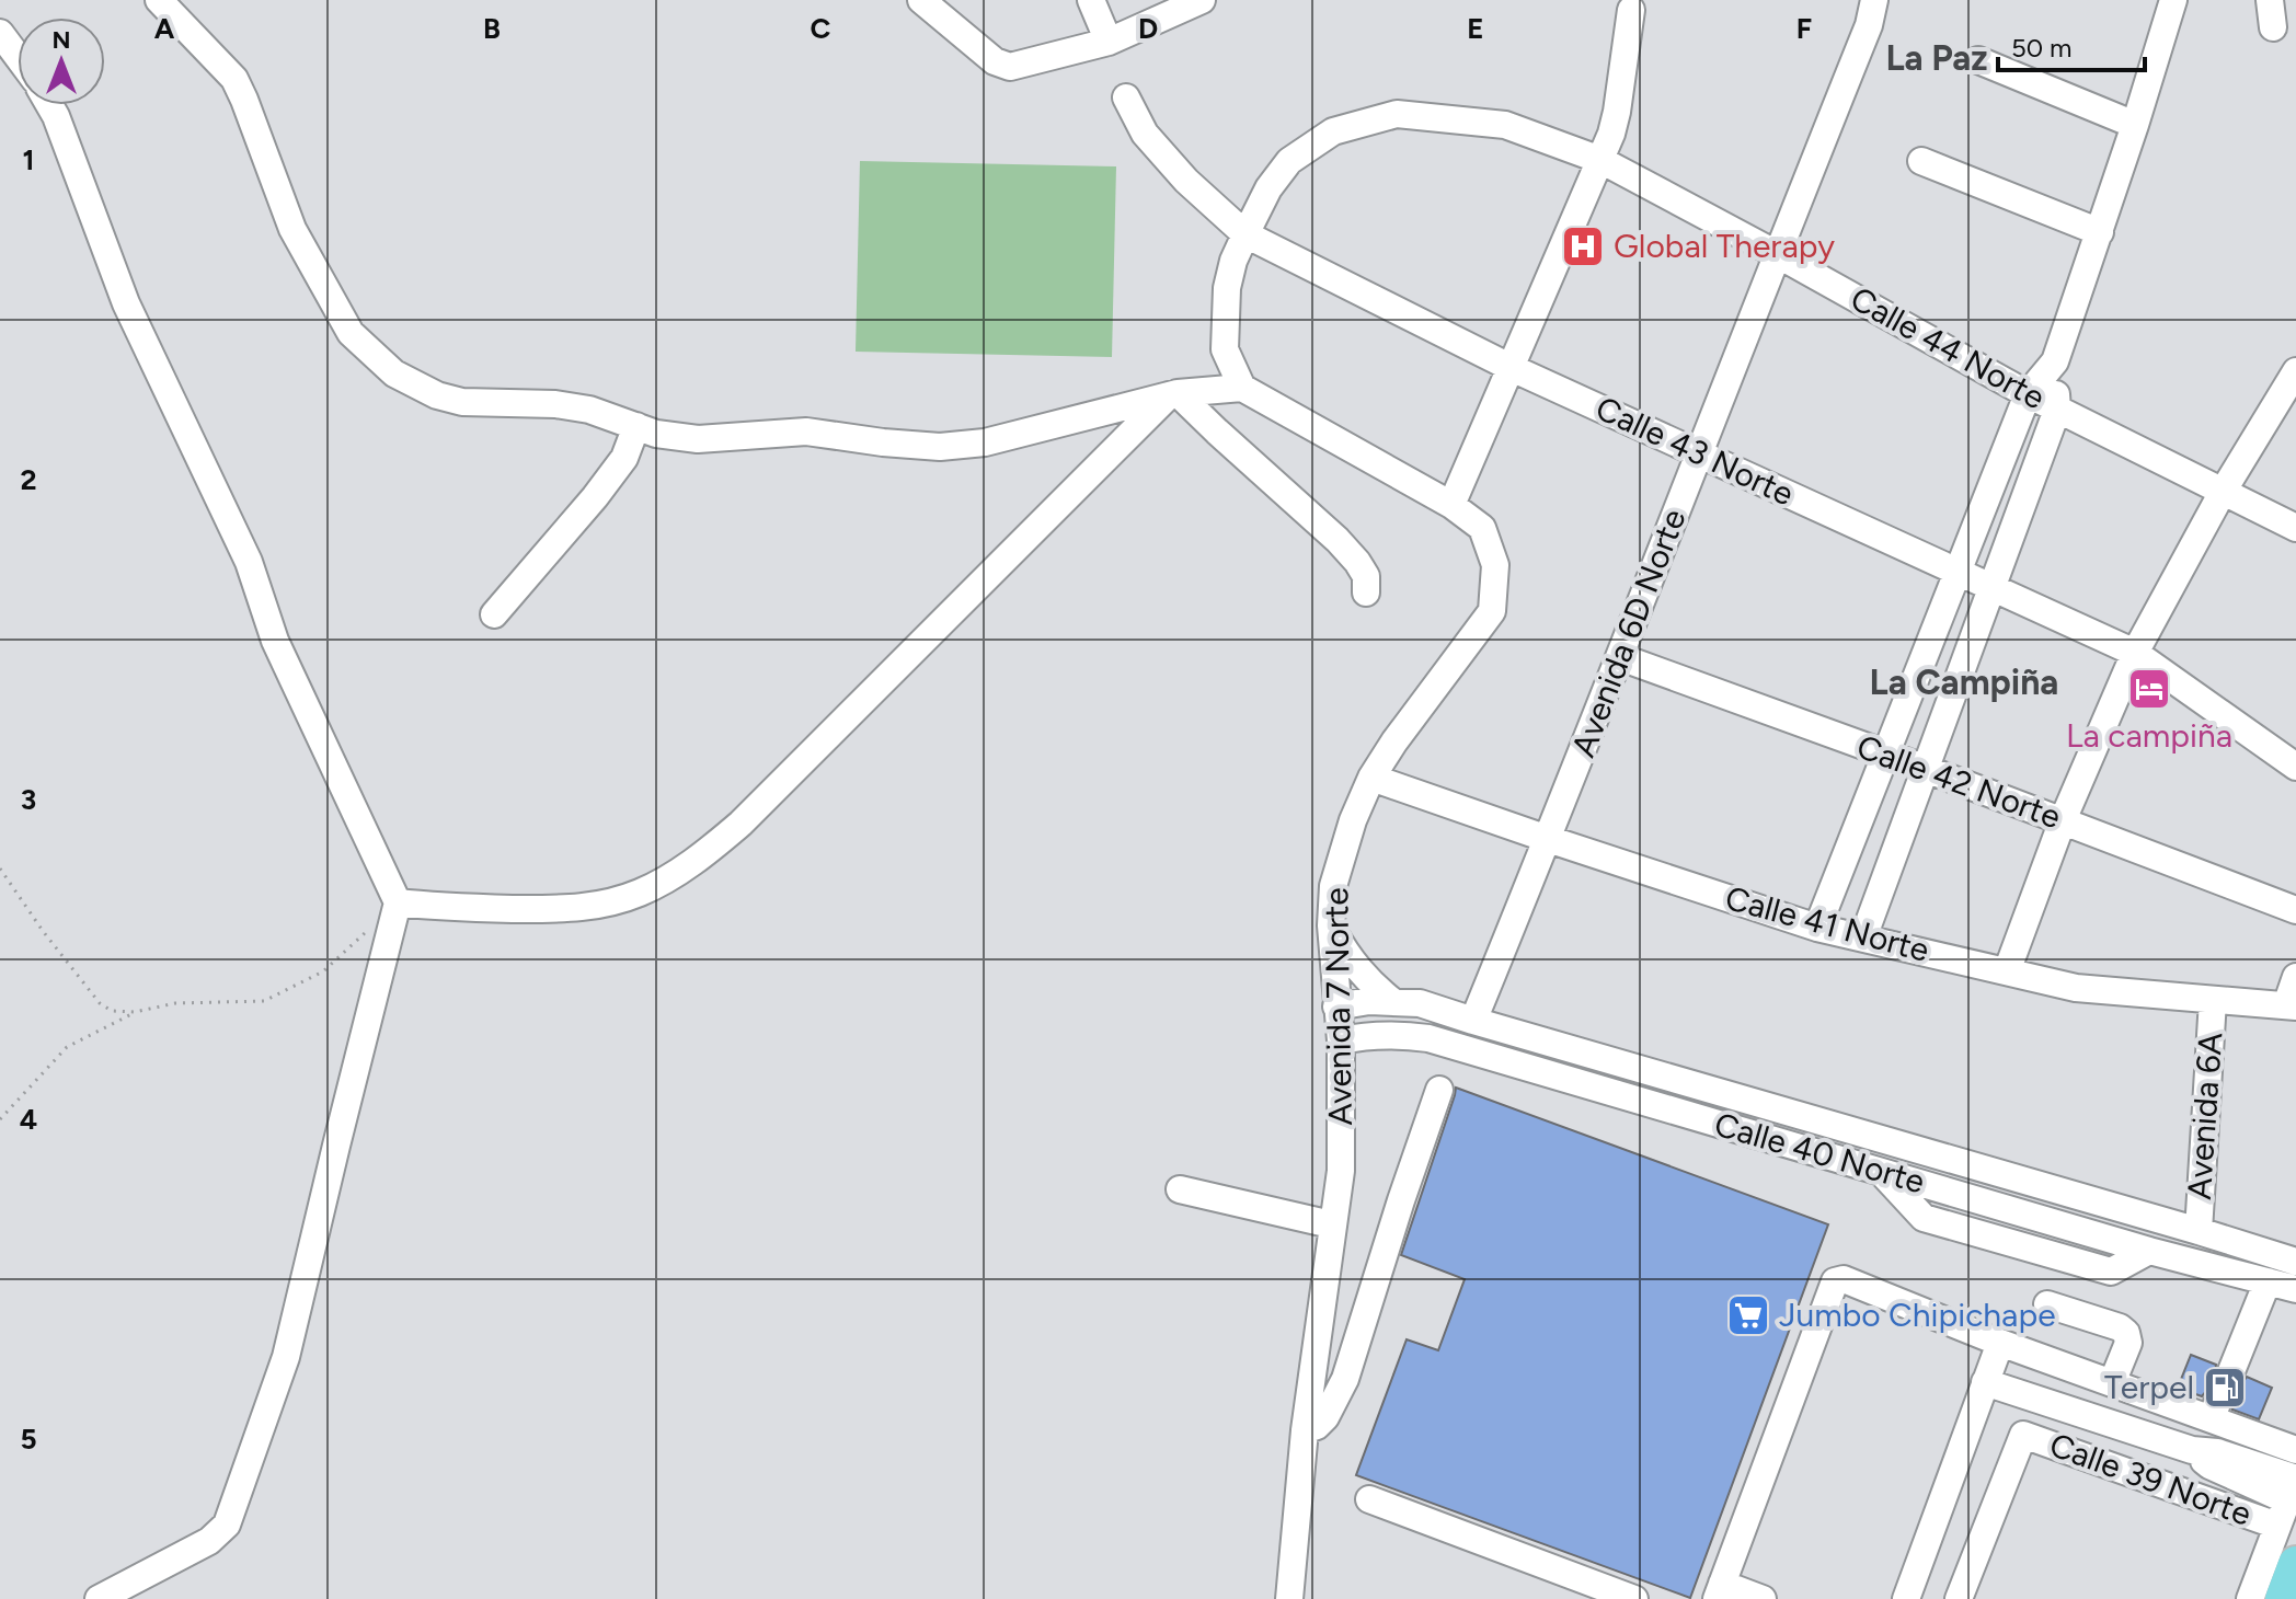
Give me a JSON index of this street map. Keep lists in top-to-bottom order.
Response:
{
  "streets": {
    "street": [
      "Calle 44 Norte",
      "Calle 43 Norte",
      "Avenida 6D Norte",
      "Calle 42 Norte",
      "Calle 41 Norte",
      "Avenida 7 Norte",
      "Avenida 6A",
      "Calle 40 Norte",
      "Calle 39 Norte"
    ]
  },
  "crossings": [
    ["Calle 44 Norte", "Calle 43 Norte"],
    ["Calle 44 Norte", "Avenida 6D Norte"],
    ["Calle 44 Norte", "Avenida 7 Norte"],
    ["Calle 43 Norte", "Avenida 6D Norte"],
    ["Avenida 6D Norte", "Calle 42 Norte"],
    ["Avenida 6D Norte", "Calle 41 Norte"],
    ["Avenida 6D Norte", "Calle 40 Norte"],
    ["Calle 41 Norte", "Avenida 7 Norte"],
    ["Calle 41 Norte", "Avenida 6A"],
    ["Avenida 7 Norte", "Calle 40 Norte"],
    ["Avenida 6A", "Calle 40 Norte"]
  ],
  "districts": ["La Paz", "La Campiña"],
  "places": {
    "hospital": ["Global Therapy"],
    "hotel": ["La campiña"],
    "supermarket": ["Jumbo Chipichape"],
    "fuel station": ["Terpel"]
  },
  "scale_bar": "50 m",
  "north": "top",
  "grid": {
    "columns": [
      "A",
      "B",
      "C",
      "D",
      "E",
      "F"
    ],
    "rows": [
      "1",
      "2",
      "3",
      "4",
      "5"
    ]
  }
}
